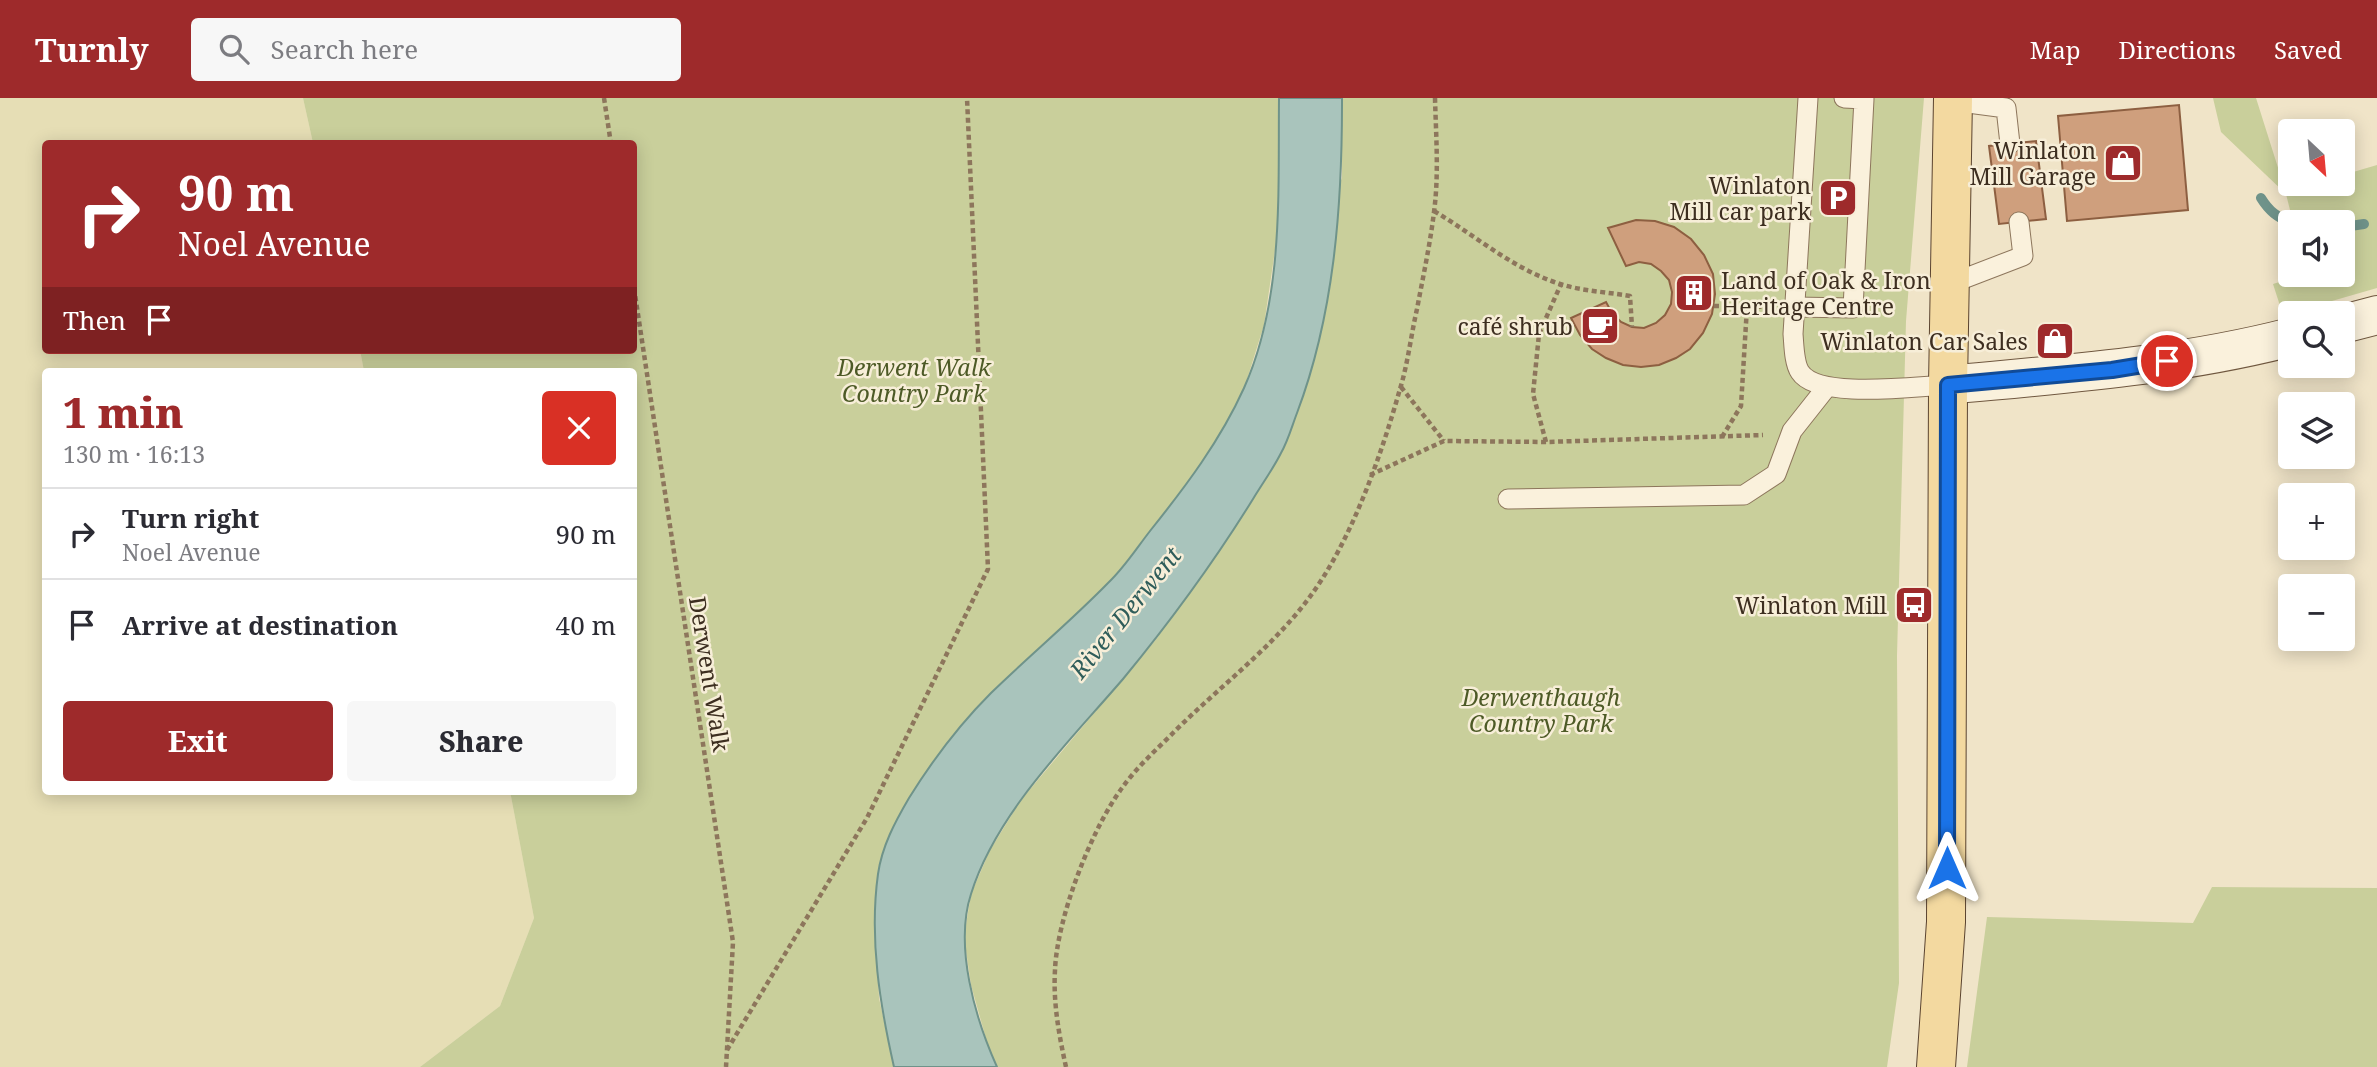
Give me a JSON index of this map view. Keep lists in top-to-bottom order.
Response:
{
  "streets": {
    "path": ["Derwent Walk"]
  },
  "water": ["River Derwent"],
  "parks": ["Derwent Walk Country Park", "Derwenthaugh Country Park"],
  "places": {
    "shop": ["Winlaton Mill Garage", "Winlaton Car Sales"],
    "parking": ["Winlaton Mill car park"],
    "building": ["Land of Oak & Iron Heritage Centre"],
    "cafe": ["café shrub"],
    "bus stop": ["Winlaton Mill"]
  },
  "north": "bottom right",
  "page": {
    "header": "Turnly",
    "search": "Search here",
    "nav": ["Map", "Directions", "Saved"],
    "map_buttons": ["+", "−"],
    "turn": ["90 m", "Noel Avenue"],
    "then": "Then",
    "heading": ["1 min", "130 m · 16:13"],
    "list": [
      {
        "name": "Turn right",
        "note": "Noel Avenue",
        "value": "90 m"
      },
      {
        "name": "Arrive at destination",
        "value": "40 m"
      }
    ],
    "buttons": ["Exit", "Share"]
  }
}
